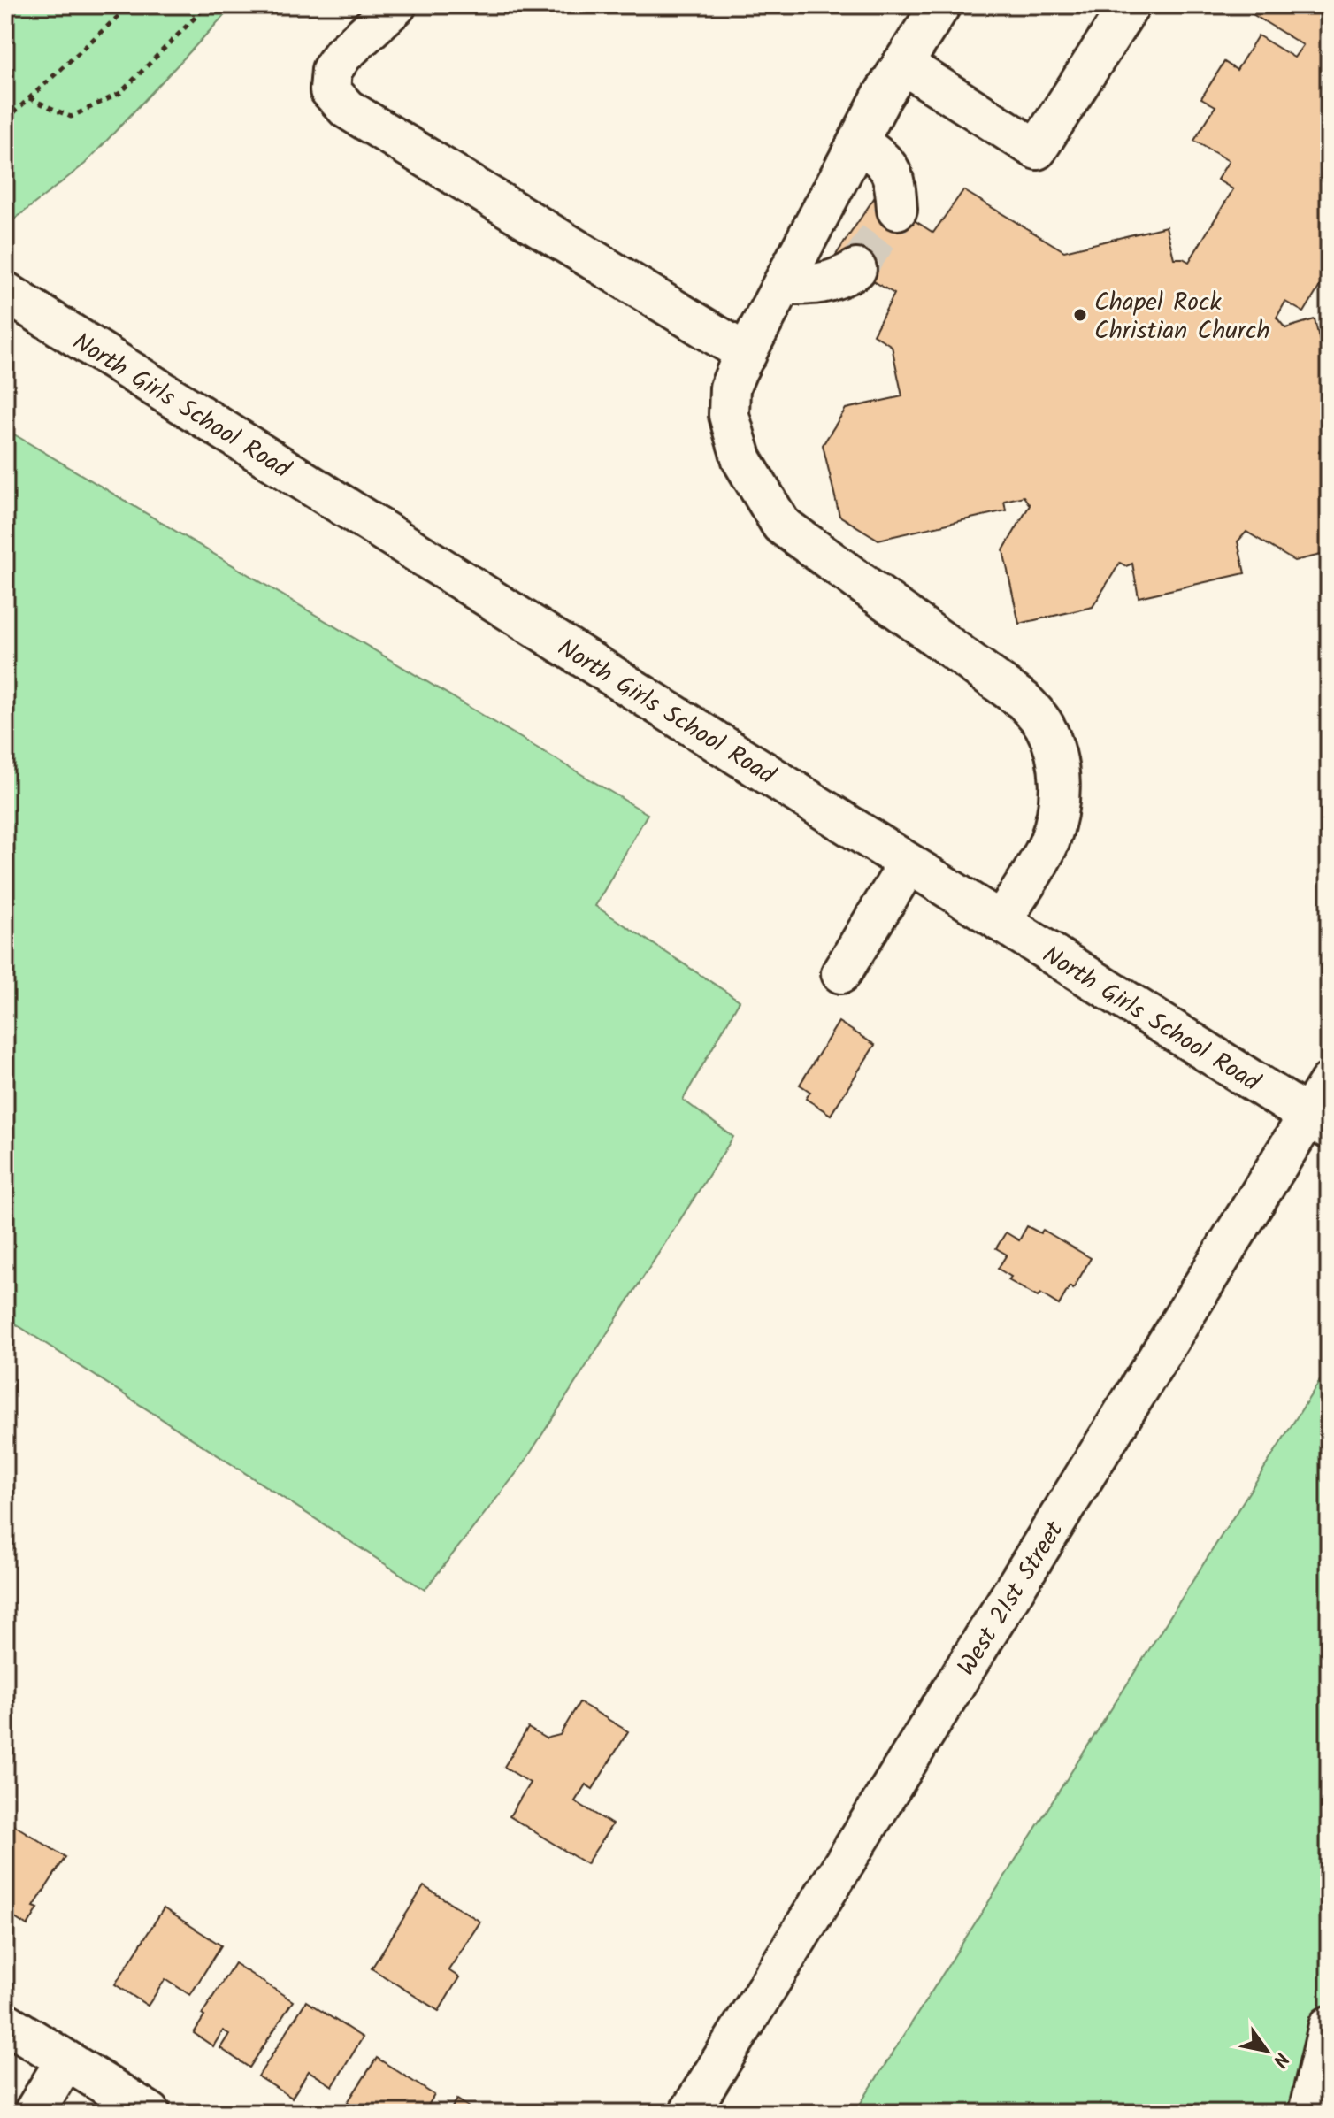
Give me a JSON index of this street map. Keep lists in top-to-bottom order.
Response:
{
  "streets": {
    "main road": ["North Girls School Road", "West 21st Street"]
  },
  "crossings": [
    ["North Girls School Road", "West 21st Street"]
  ],
  "places": ["Chapel Rock Christian Church"],
  "north": "bottom right"
}
